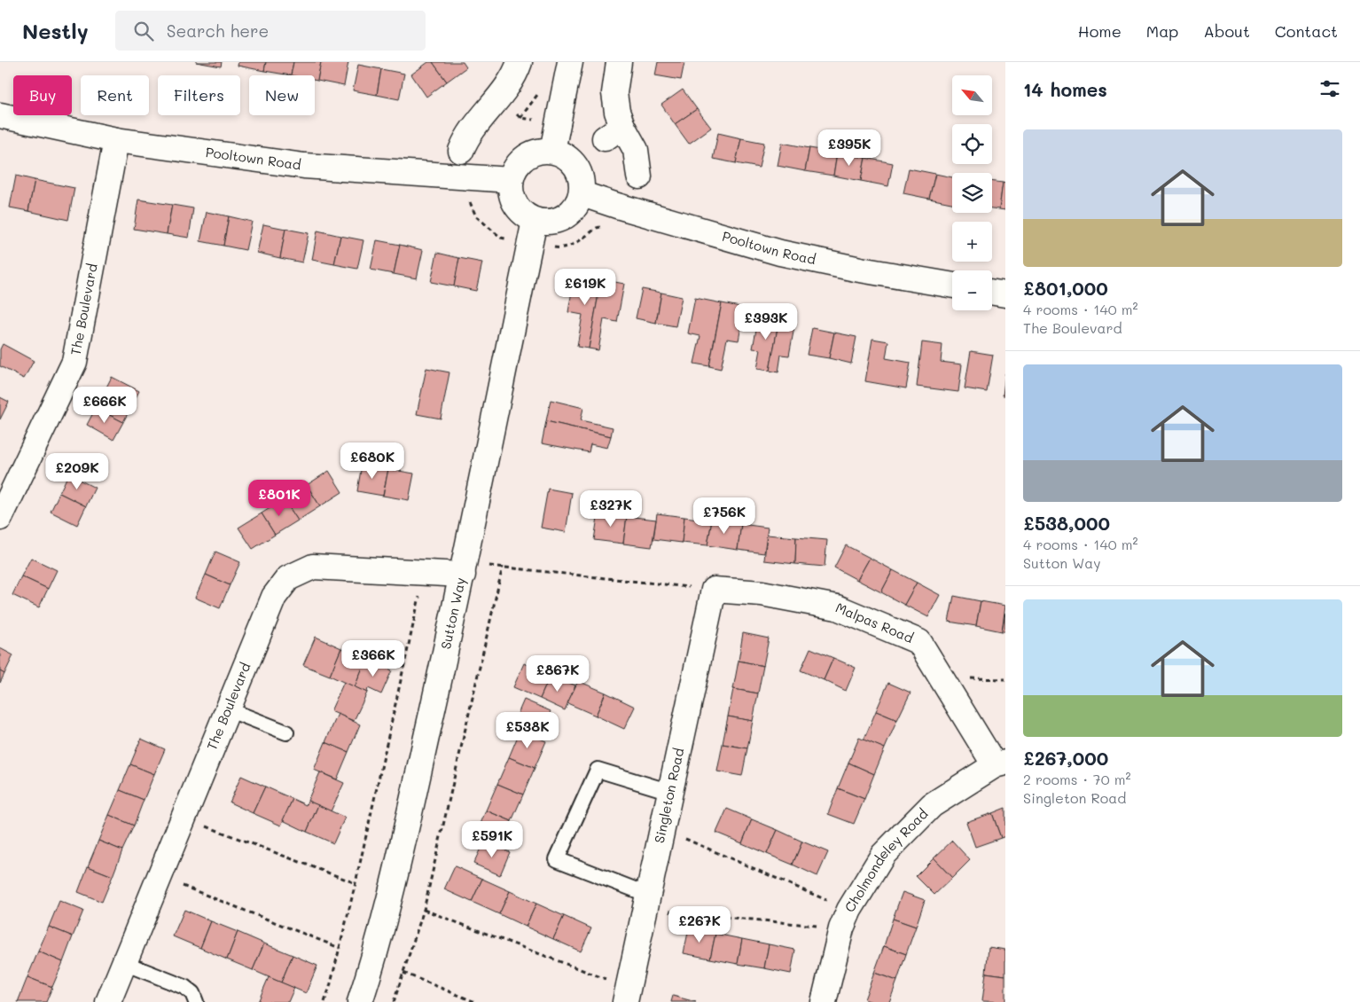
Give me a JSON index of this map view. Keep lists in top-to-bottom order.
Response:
{
  "streets": {
    "street": [
      "Pooltown Road",
      "The Boulevard",
      "Sutton Way",
      "Malpas Road",
      "Singleton Road",
      "Cholmondeley Road"
    ]
  },
  "crossings": [
    ["Pooltown Road", "The Boulevard"],
    ["Pooltown Road", "Sutton Way"],
    ["The Boulevard", "Sutton Way"],
    ["Malpas Road", "Singleton Road"],
    ["Malpas Road", "Cholmondeley Road"]
  ],
  "north": "top left",
  "page": {
    "header": "Nestly",
    "search": "Search here",
    "nav": [
      "Home",
      "Map",
      "About",
      "Contact"
    ],
    "heading": "14 homes",
    "map_buttons": ["+", "−"],
    "chip": [
      "Buy",
      "Rent",
      "Filters",
      "New"
    ],
    "list": [
      {
        "name": "£801,000",
        "note": "4 rooms · 140 m² · The Boulevard"
      },
      {
        "name": "£538,000",
        "note": "4 rooms · 140 m² · Sutton Way"
      },
      {
        "name": "£267,000",
        "note": "2 rooms · 70 m² · Singleton Road"
      }
    ],
    "price": [
      "£395K",
      "£619K",
      "£393K",
      "£666K",
      "£680K",
      "£209K",
      "£801K",
      "£327K",
      "£756K",
      "£366K",
      "£867K",
      "£538K",
      "£591K",
      "£267K"
    ]
  }
}
